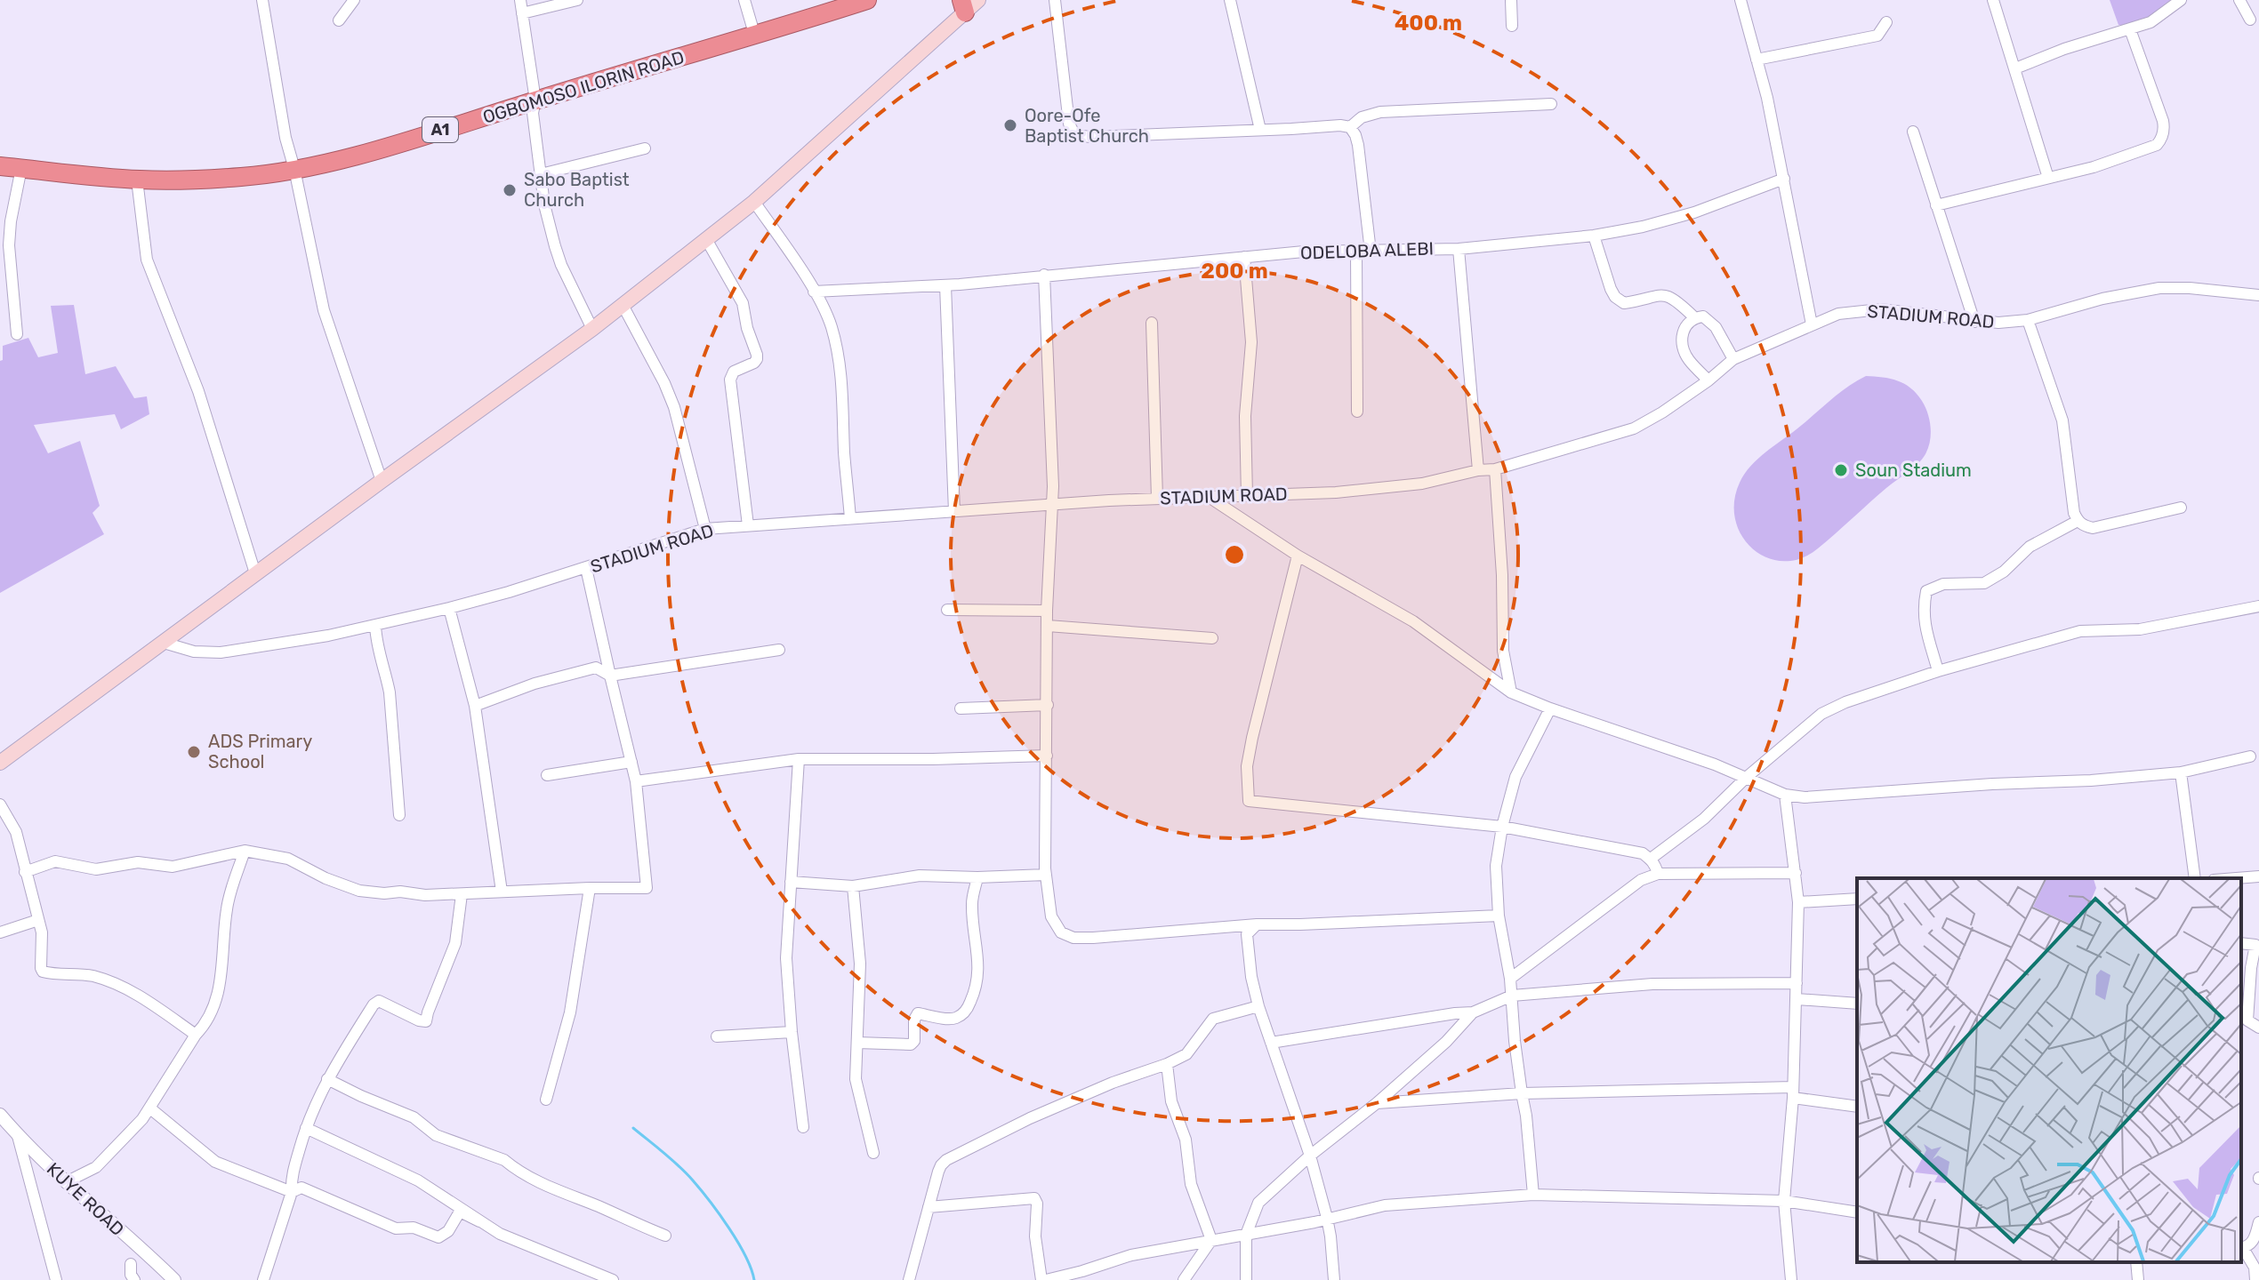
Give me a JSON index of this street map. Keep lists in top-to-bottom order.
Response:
{
  "streets": {
    "highway": ["OGBOMOSO ILORIN ROAD", "A1"],
    "street": ["ODELOBA ALEBI", "STADIUM ROAD", "KUYE ROAD"]
  },
  "places": [
    "Oore-Ofe Baptist Church",
    "Sabo Baptist Church",
    "Soun Stadium",
    "ADS Primary School"
  ],
  "rings": ["400 m", "200 m"]
}
